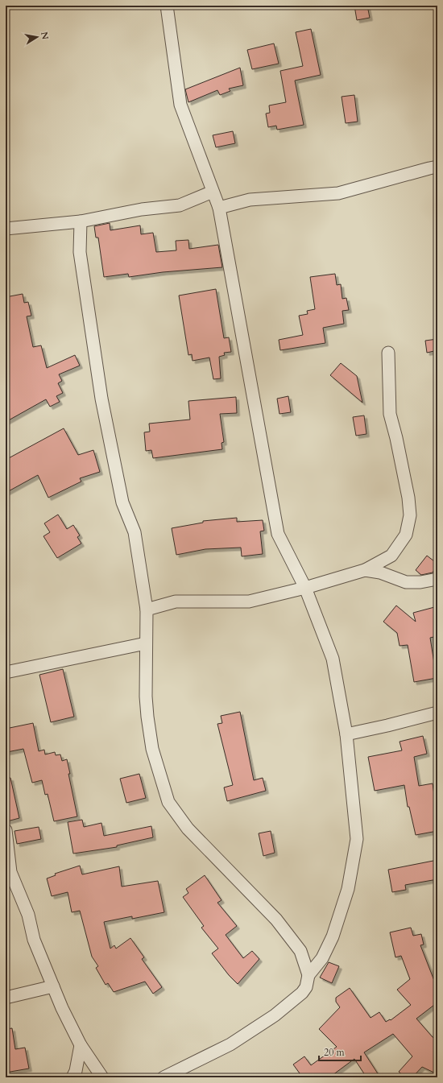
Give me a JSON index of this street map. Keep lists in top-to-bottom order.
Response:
{
  "scale_bar": "20 m",
  "north": "right"
}
